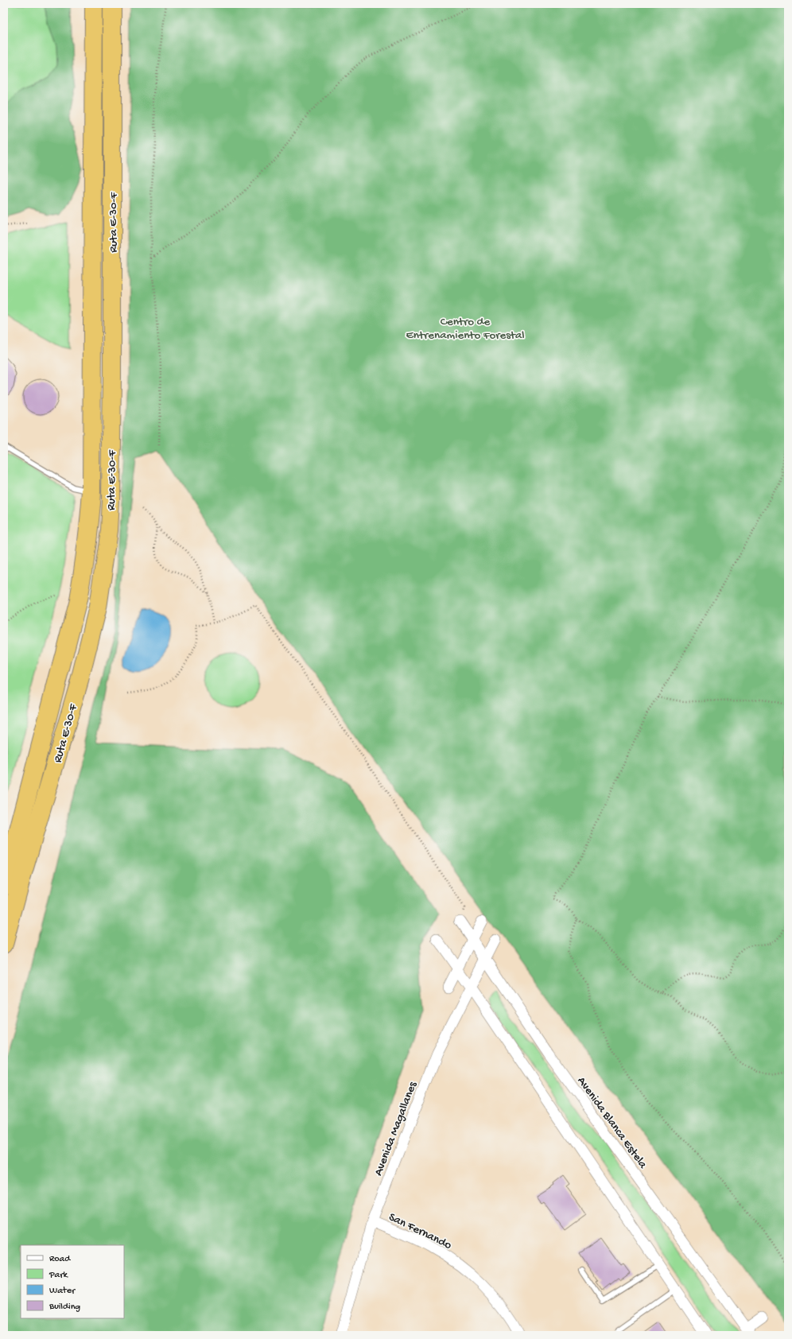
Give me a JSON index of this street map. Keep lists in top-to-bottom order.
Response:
{
  "streets": {
    "highway": ["Ruta E-30-F"],
    "street": ["Avenida Blanca Estela", "Avenida Magallanes", "San Fernando"]
  },
  "crossings": [
    ["Avenida Blanca Estela", "Avenida Magallanes"],
    ["Avenida Magallanes", "San Fernando"]
  ],
  "parks": ["Centro de Entrenamiento Forestal"],
  "legend": [
    "Road",
    "Park",
    "Water",
    "Building"
  ]
}
